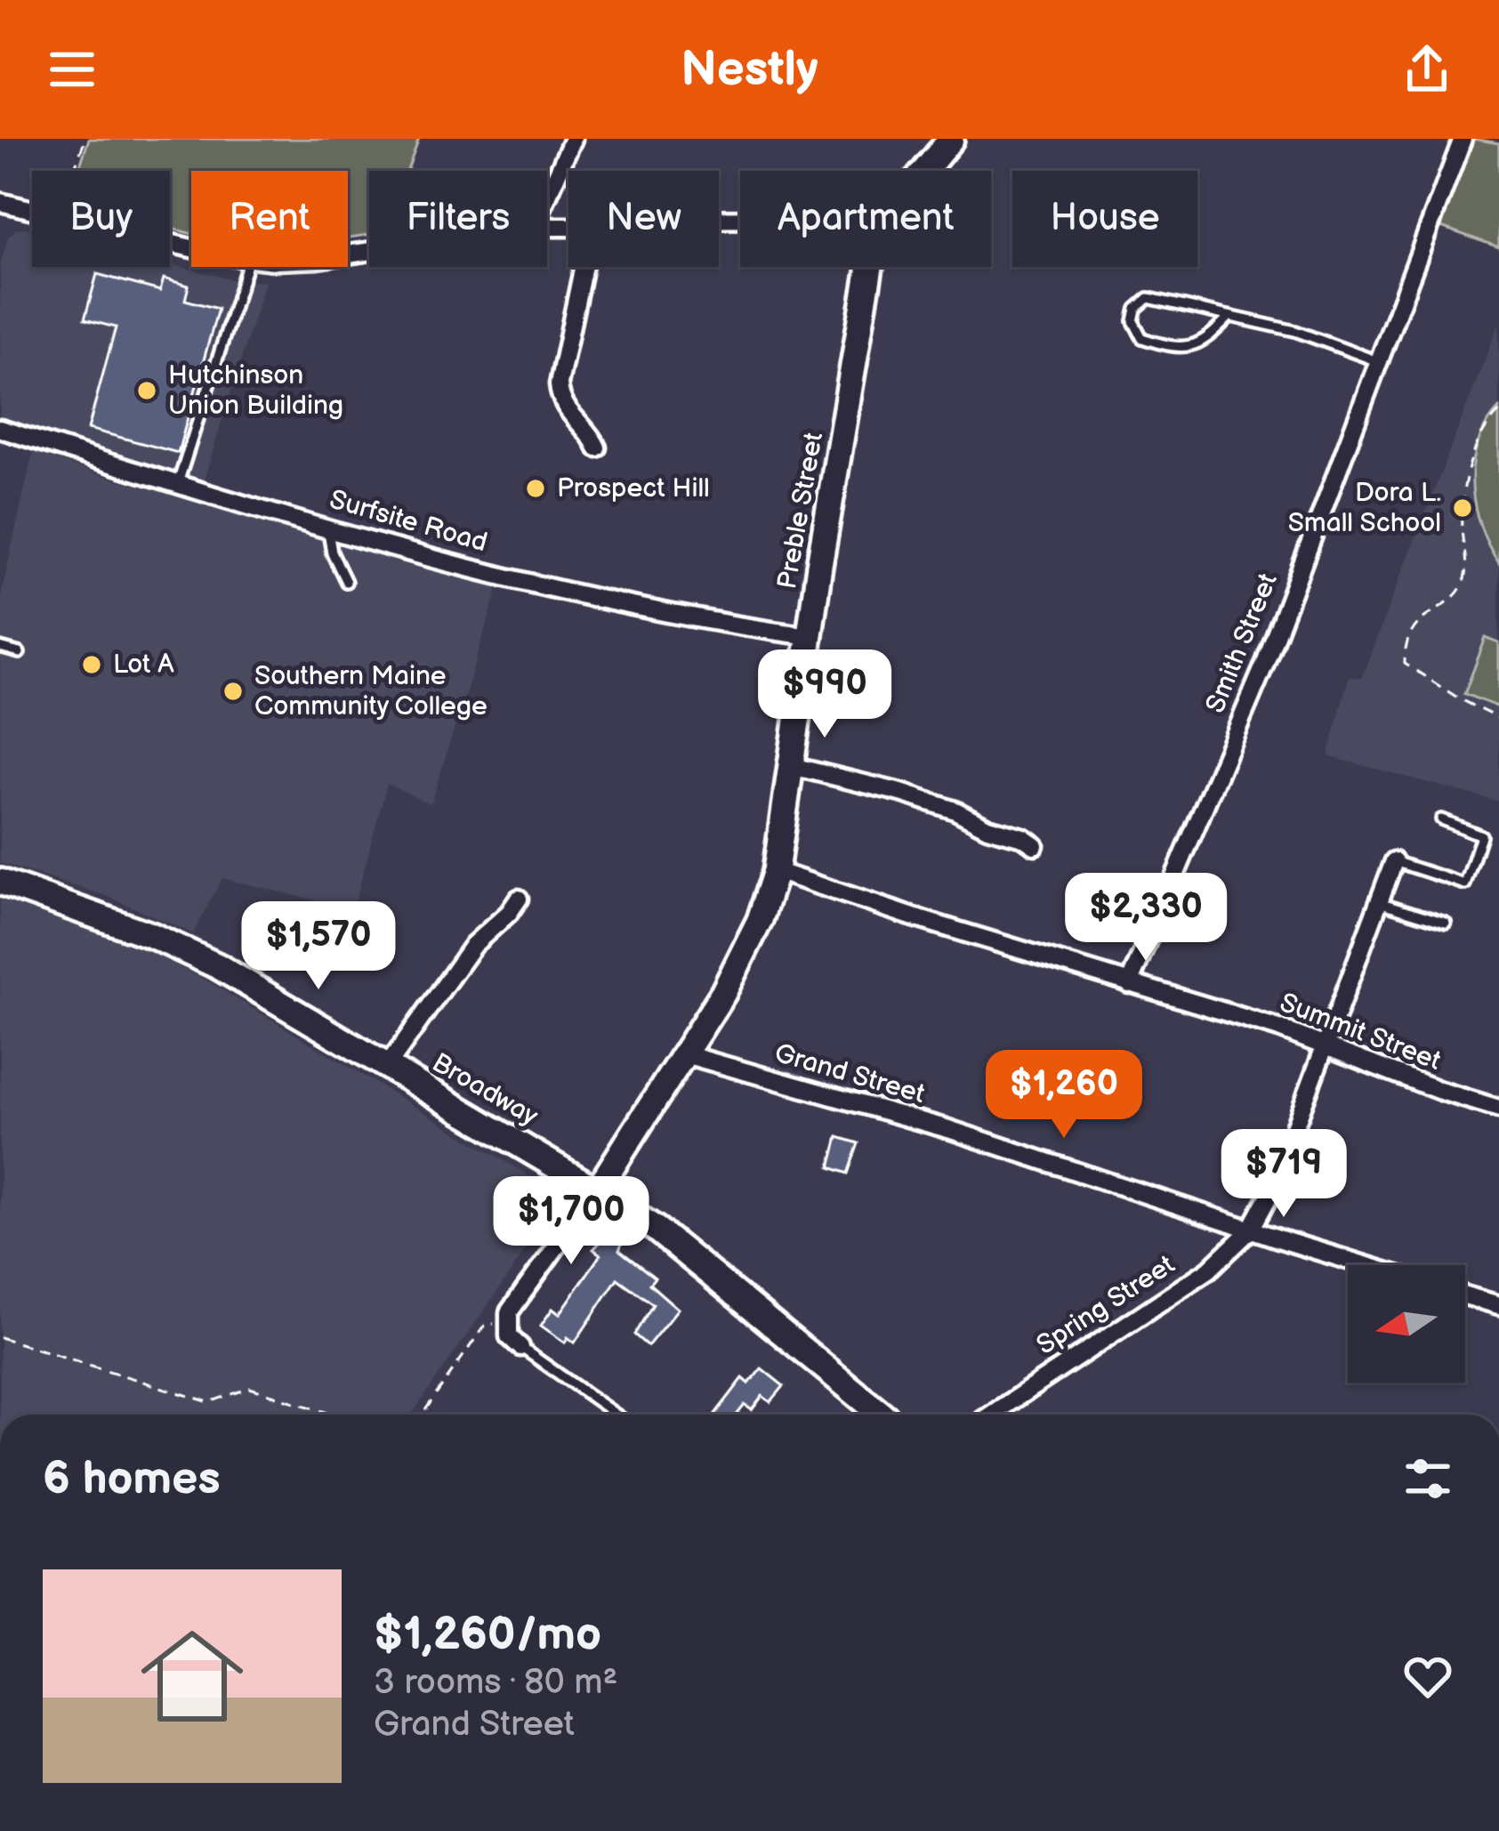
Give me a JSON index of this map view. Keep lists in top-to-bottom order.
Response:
{
  "streets": {
    "street": [
      "Preble Street",
      "Surfsite Road",
      "Smith Street",
      "Summit Street",
      "Grand Street",
      "Broadway",
      "Spring Street"
    ]
  },
  "crossings": [
    ["Preble Street", "Surfsite Road"],
    ["Preble Street", "Summit Street"],
    ["Preble Street", "Grand Street"],
    ["Preble Street", "Broadway"],
    ["Smith Street", "Summit Street"],
    ["Summit Street", "Spring Street"],
    ["Grand Street", "Spring Street"]
  ],
  "places": [
    "Hutchinson Union Building",
    "Prospect Hill",
    "Dora L. Small School",
    "Lot A",
    "Southern Maine Community College"
  ],
  "north": "left",
  "page": {
    "header": "Nestly",
    "chip": [
      "Buy",
      "Rent",
      "Filters",
      "New",
      "Apartment",
      "House"
    ],
    "price": [
      "$990",
      "$2,330",
      "$1,570",
      "$1,260",
      "$719",
      "$1,700"
    ],
    "heading": "6 homes",
    "list": [
      {
        "name": "$1,260/mo",
        "note": "3 rooms · 80 m² · Grand Street"
      }
    ]
  }
}
